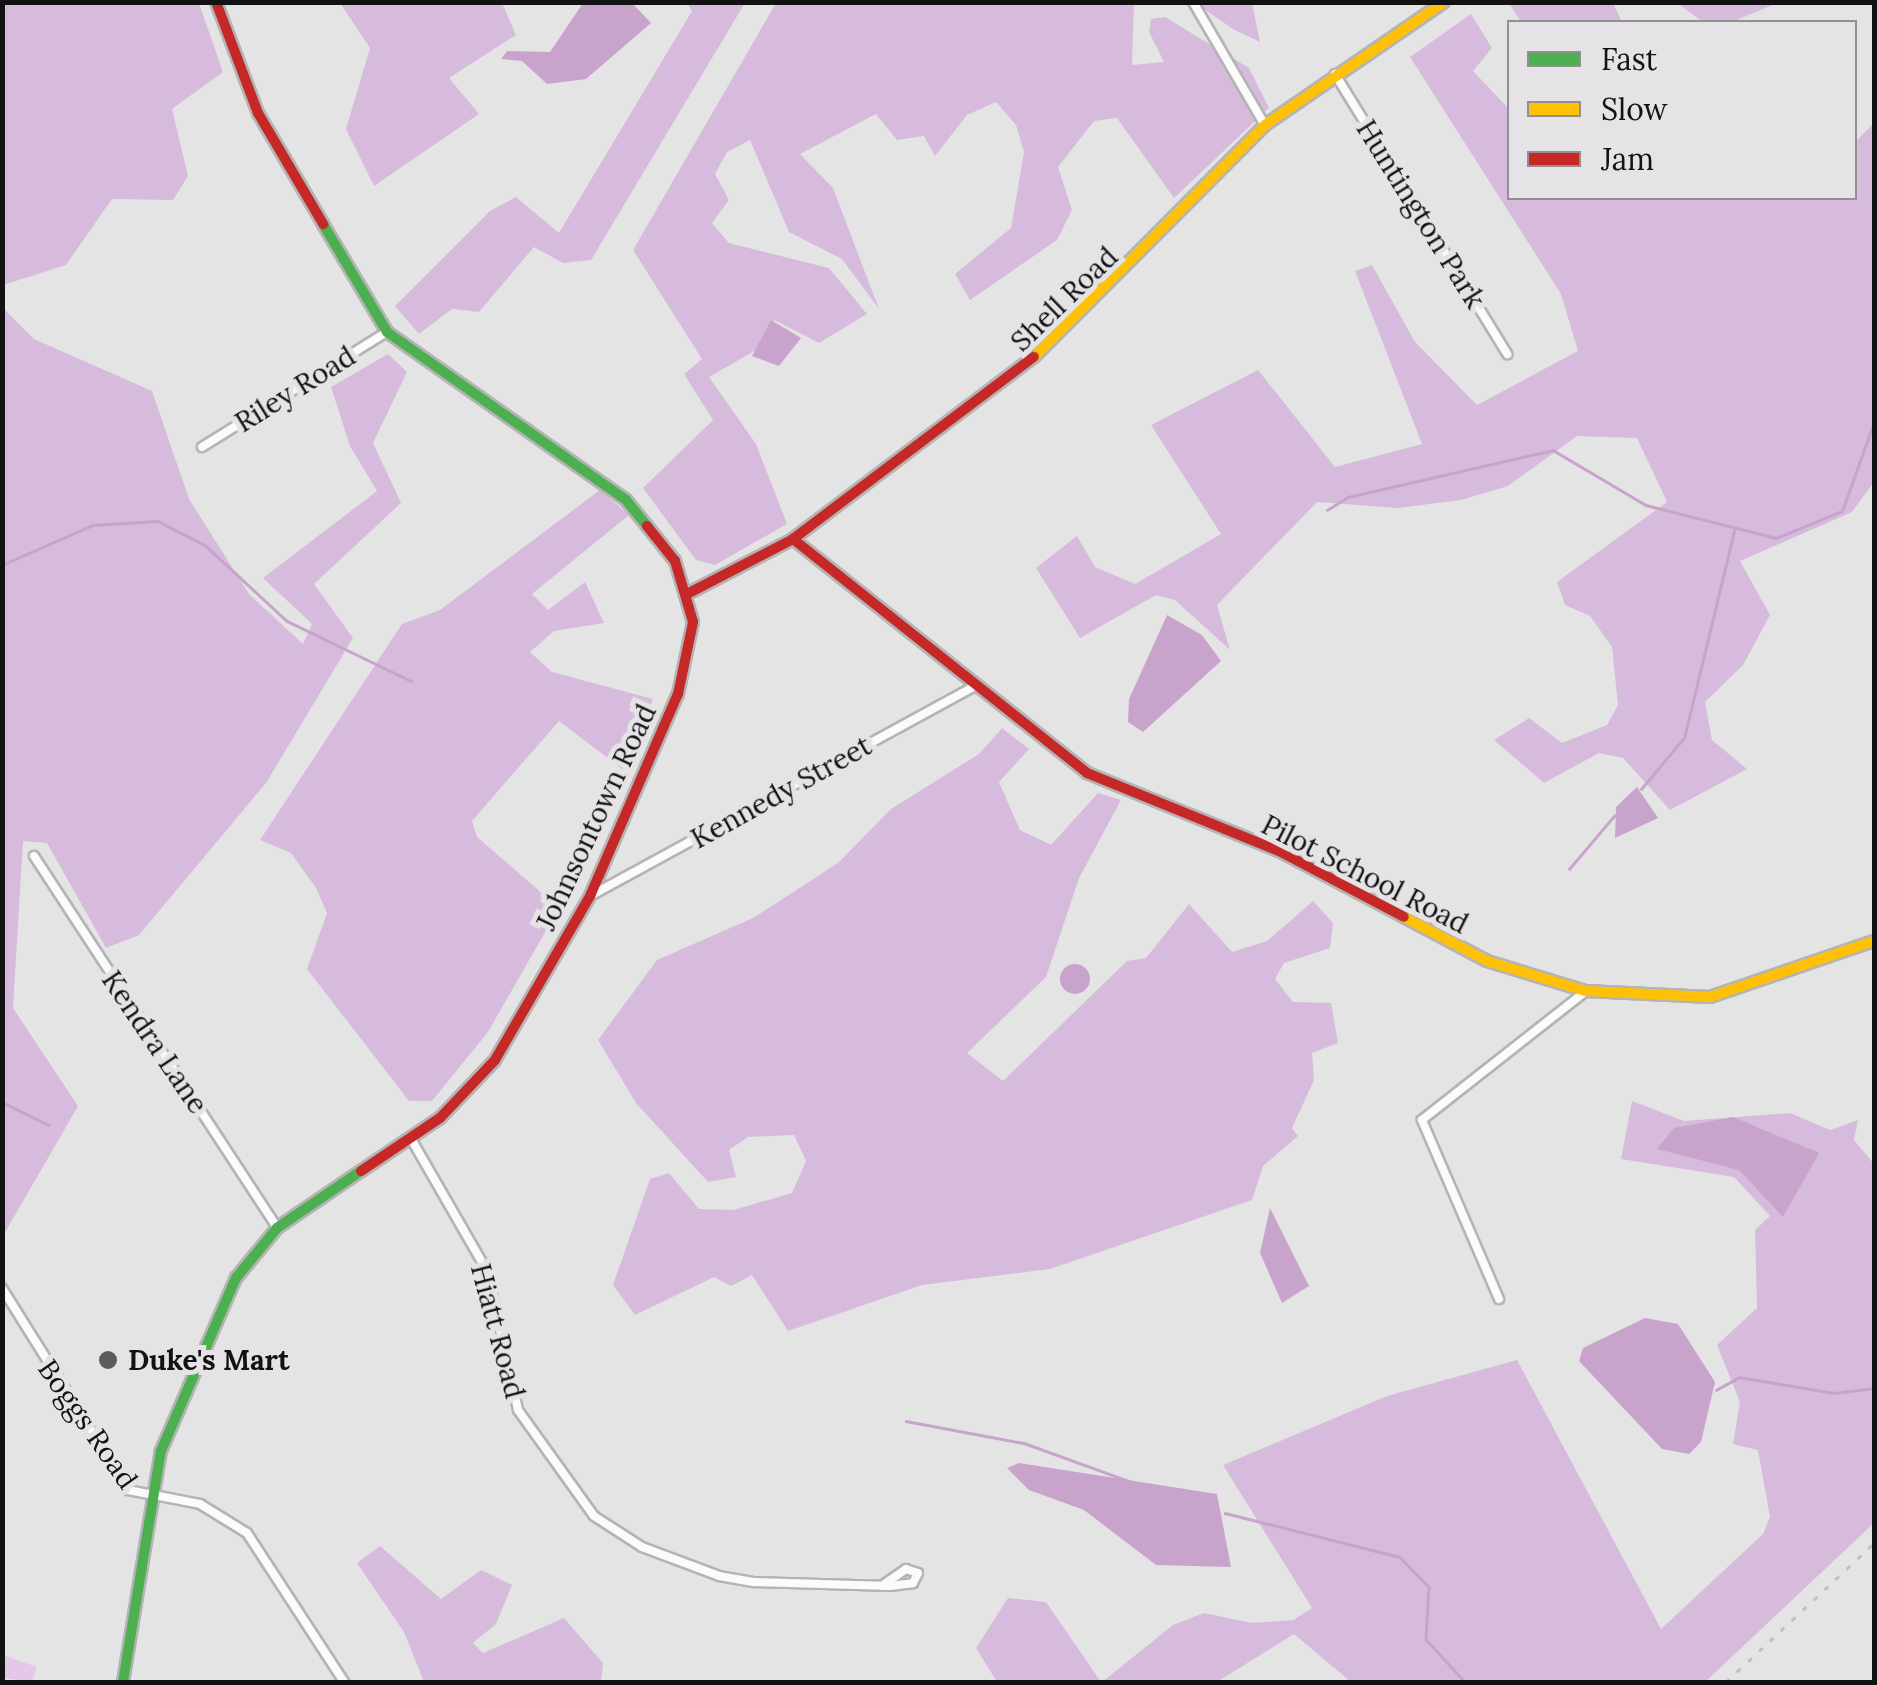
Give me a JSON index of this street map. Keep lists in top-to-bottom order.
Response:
{
  "streets": {
    "street": [
      "Huntington Park",
      "Shell Road",
      "Riley Road",
      "Kennedy Street",
      "Johnsontown Road",
      "Pilot School Road",
      "Kendra Lane",
      "Hiatt Road",
      "Boggs Road"
    ]
  },
  "crossings": [
    ["Huntington Park", "Shell Road"],
    ["Shell Road", "Johnsontown Road"],
    ["Shell Road", "Pilot School Road"],
    ["Kennedy Street", "Johnsontown Road"],
    ["Kennedy Street", "Pilot School Road"],
    ["Johnsontown Road", "Kendra Lane"],
    ["Johnsontown Road", "Hiatt Road"],
    ["Johnsontown Road", "Boggs Road"]
  ],
  "places": ["Duke's Mart"],
  "legend": ["Fast", "Slow", "Jam"]
}
